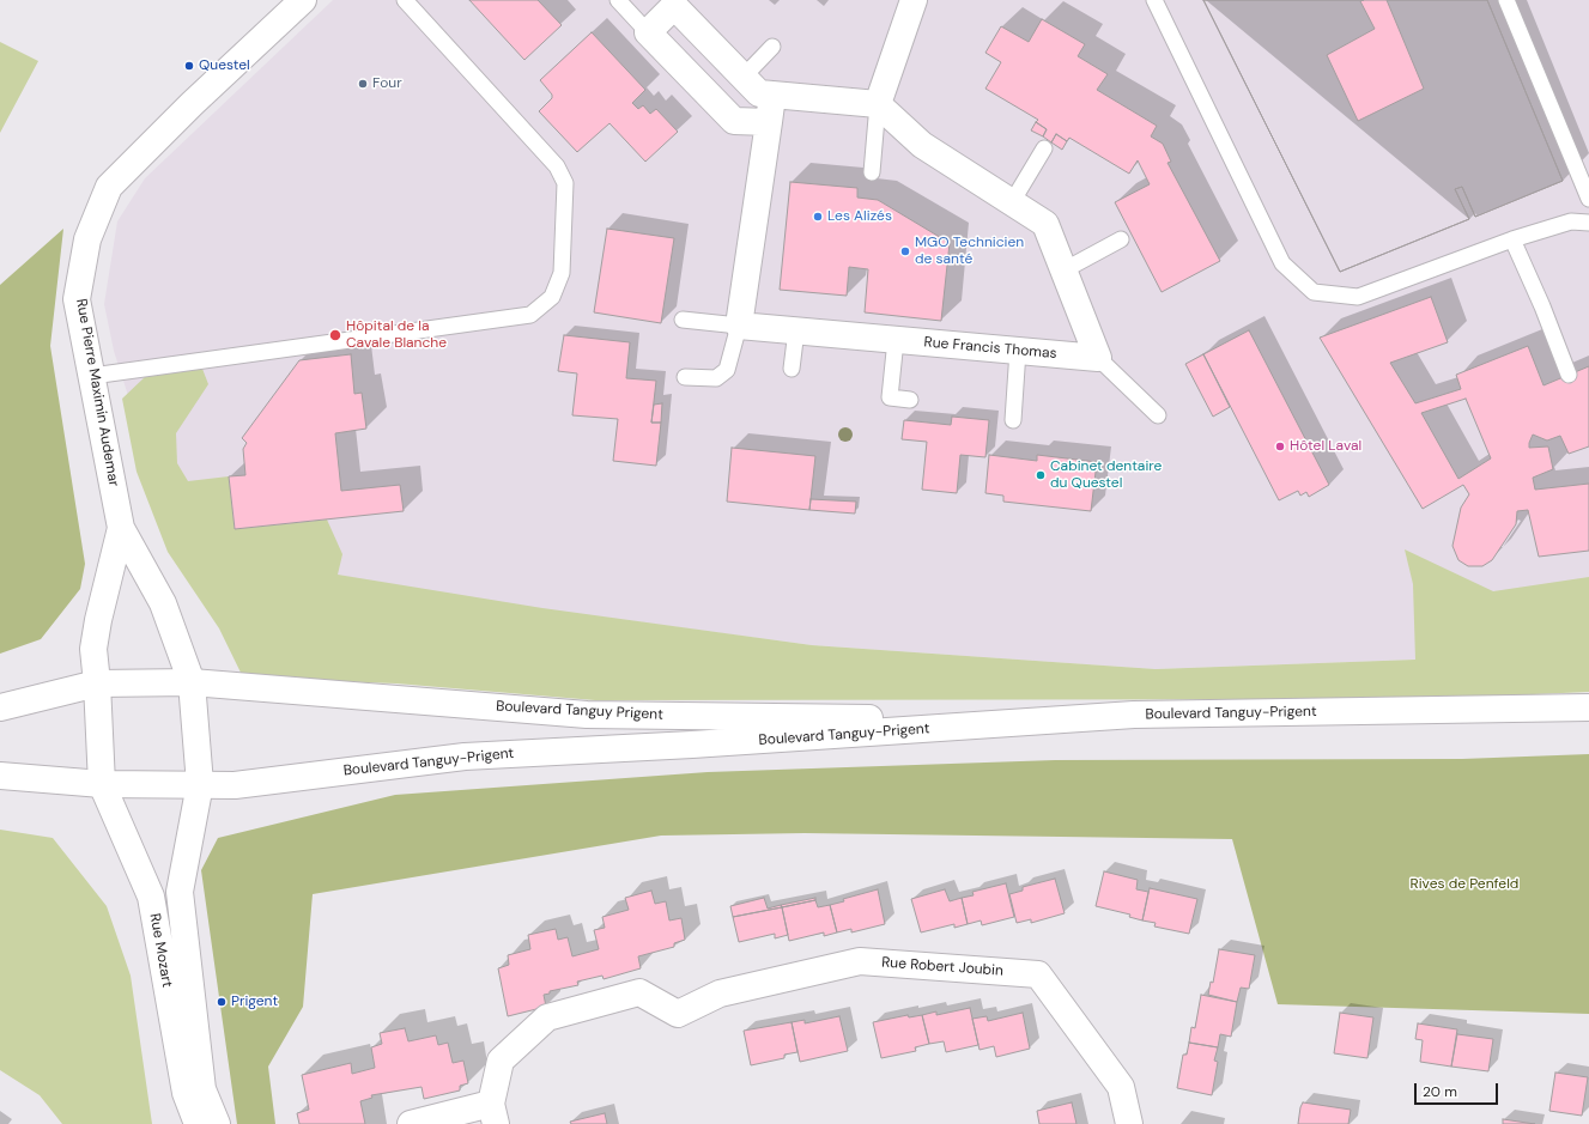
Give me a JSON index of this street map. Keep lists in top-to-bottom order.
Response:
{
  "streets": {
    "street": [
      "Rue Francis Thomas",
      "Rue Pierre Maximin Audemar",
      "Boulevard Tanguy Prigent",
      "Boulevard Tanguy-Prigent",
      "Rue Mozart",
      "Rue Robert Joubin"
    ]
  },
  "crossings": [
    ["Rue Pierre Maximin Audemar", "Boulevard Tanguy Prigent"],
    ["Boulevard Tanguy Prigent", "Boulevard Tanguy-Prigent"],
    ["Boulevard Tanguy-Prigent", "Rue Mozart"]
  ],
  "parks": ["Rives de Penfeld"],
  "places": [
    "Questel",
    "Four",
    "Les Alizés",
    "MGO Technicien de santé",
    "Hôpital de la Cavale Blanche",
    "Hôtel Laval",
    "Cabinet dentaire du Questel",
    "Prigent"
  ],
  "scale_bar": "20 m"
}
